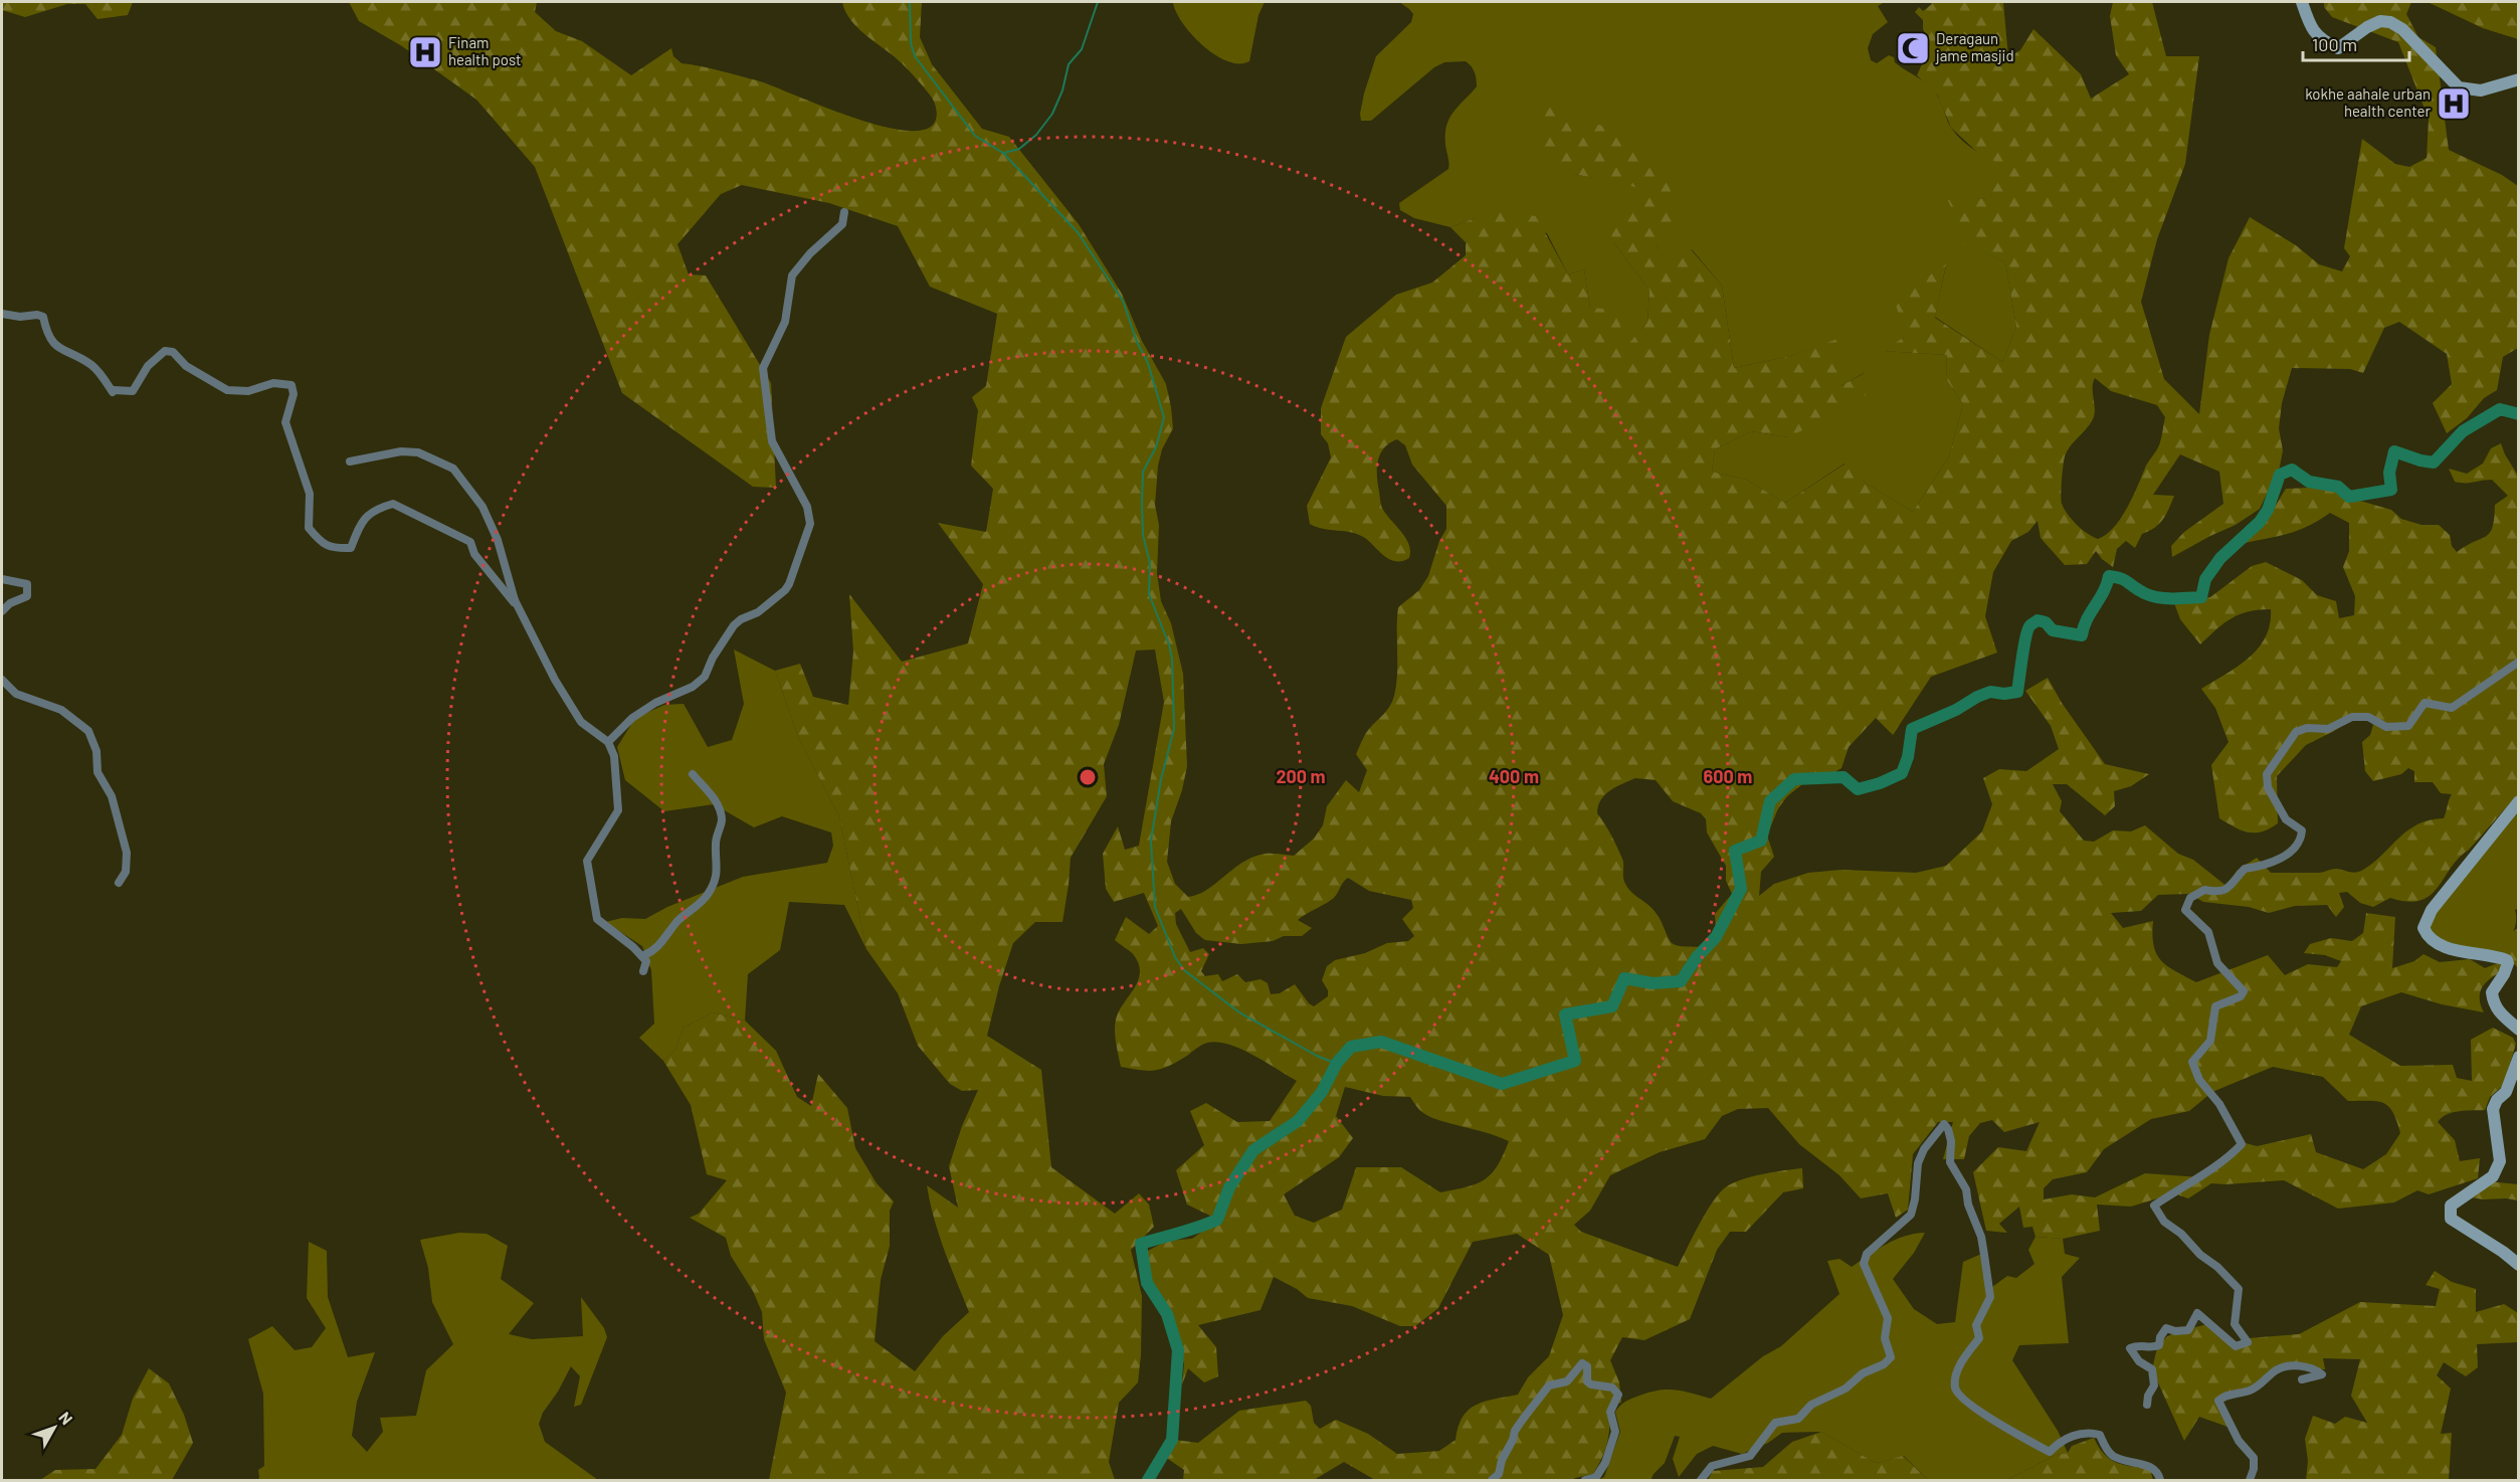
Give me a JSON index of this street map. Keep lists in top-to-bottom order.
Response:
{
  "places": {
    "mosque": ["Deragaun jame masjid"],
    "hospital": ["Finam health post", "kokhe aahale urban health center"]
  },
  "scale_bar": "100 m",
  "north": "top right",
  "rings": ["200 m", "400 m", "600 m"]
}
